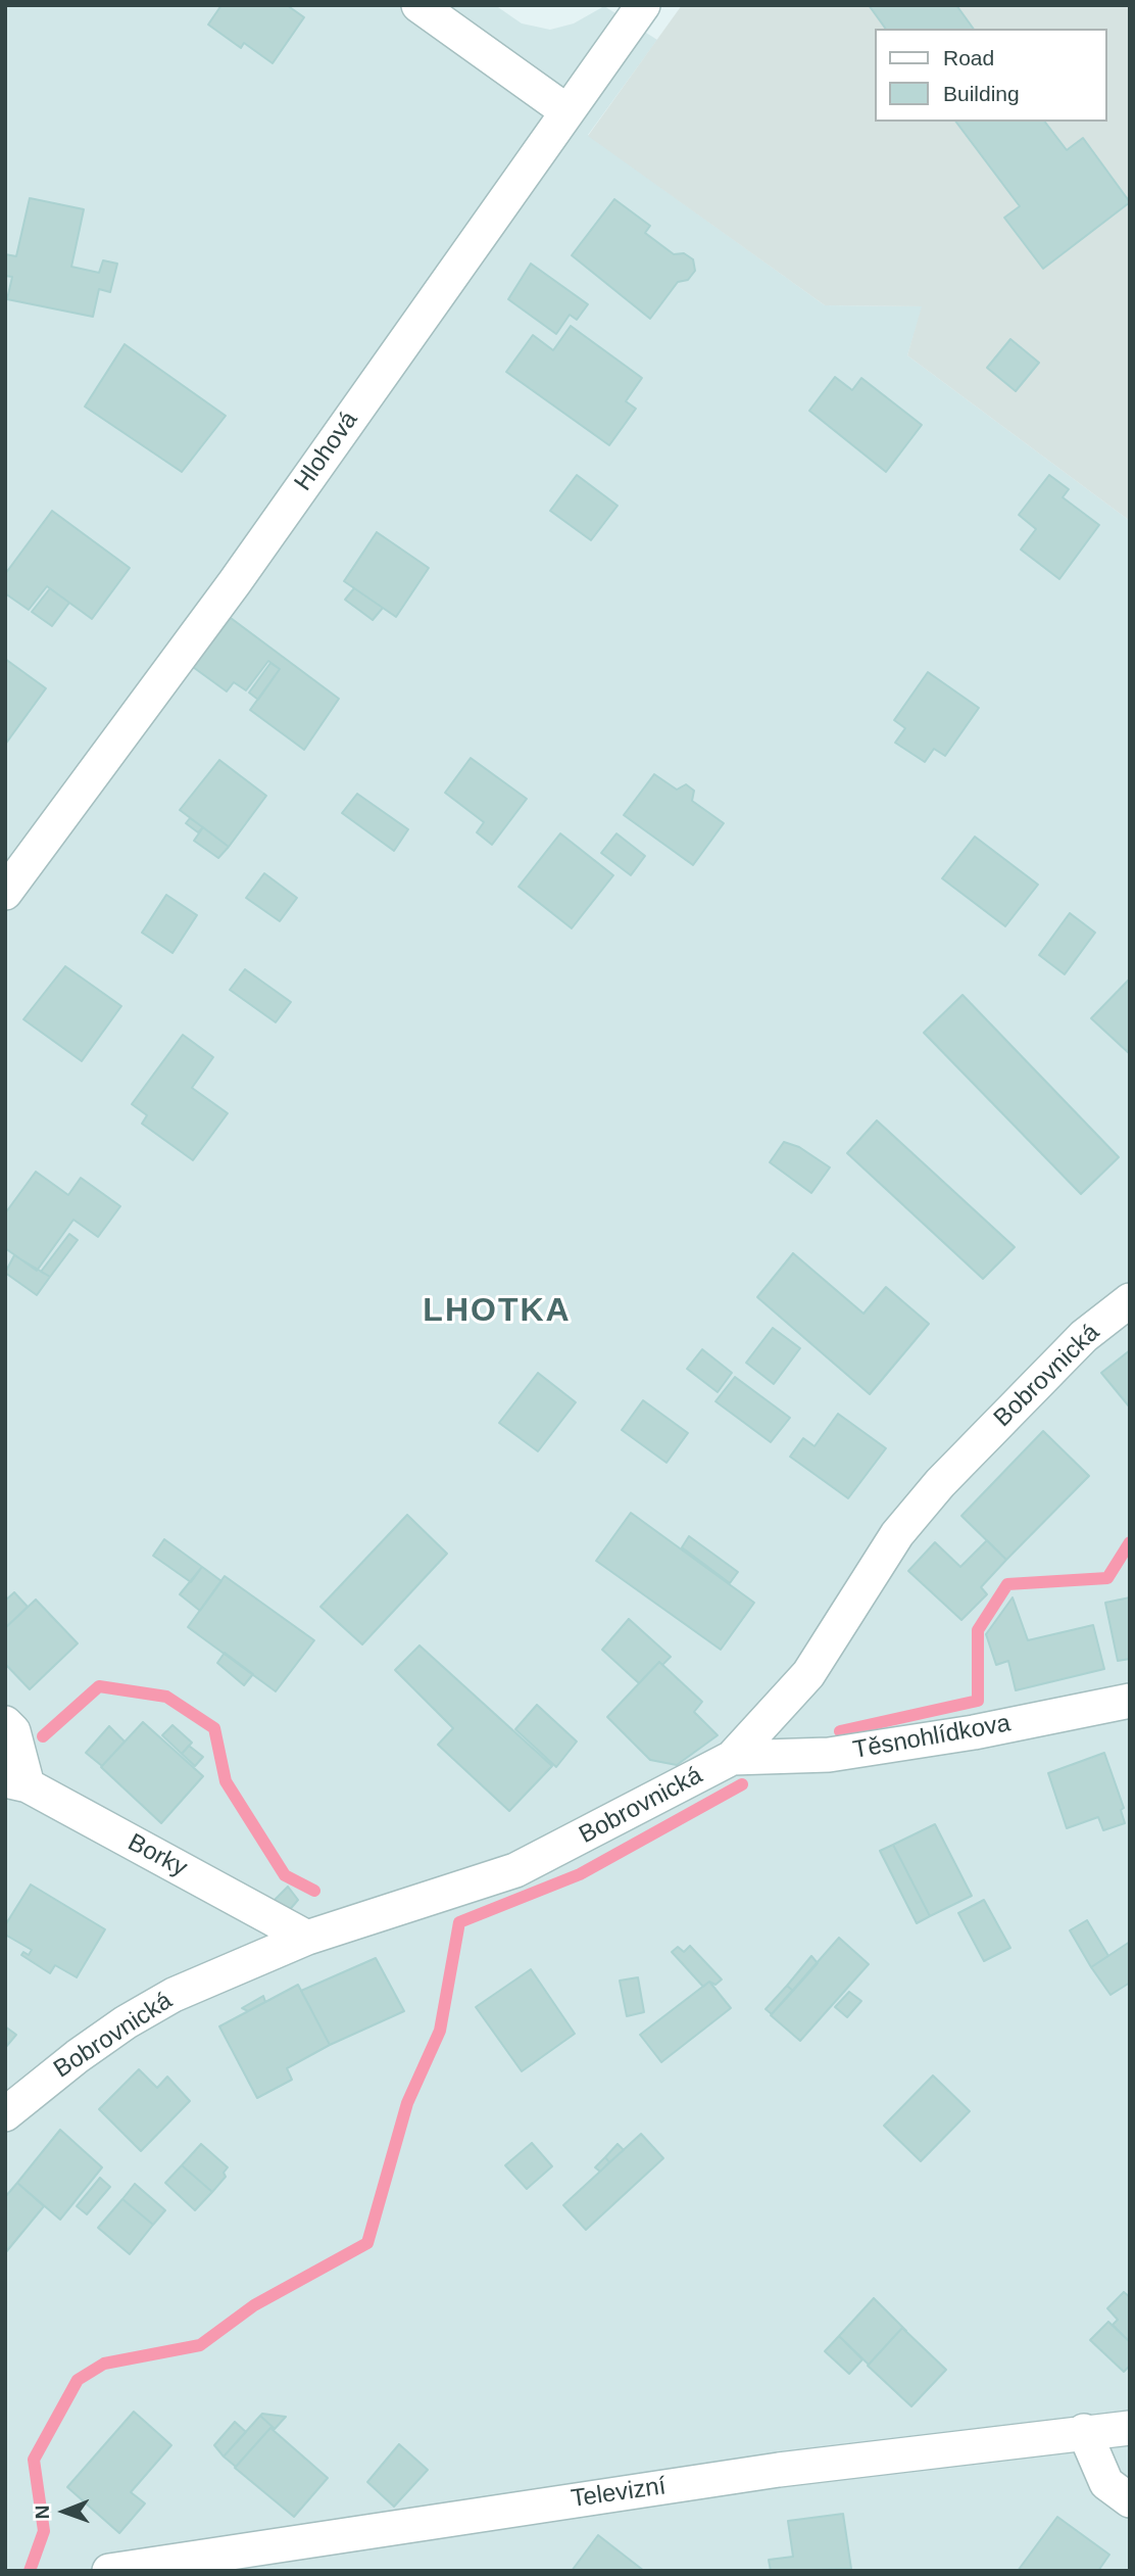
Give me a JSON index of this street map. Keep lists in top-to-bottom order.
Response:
{
  "streets": {
    "street": [
      "Hlohová",
      "Bobrovnická",
      "Těsnohlídkova",
      "Borky",
      "Televizní"
    ]
  },
  "crossings": [
    ["Bobrovnická", "Těsnohlídkova"],
    ["Bobrovnická", "Borky"]
  ],
  "districts": ["LHOTKA"],
  "legend": ["Road", "Building"],
  "north": "left"
}
